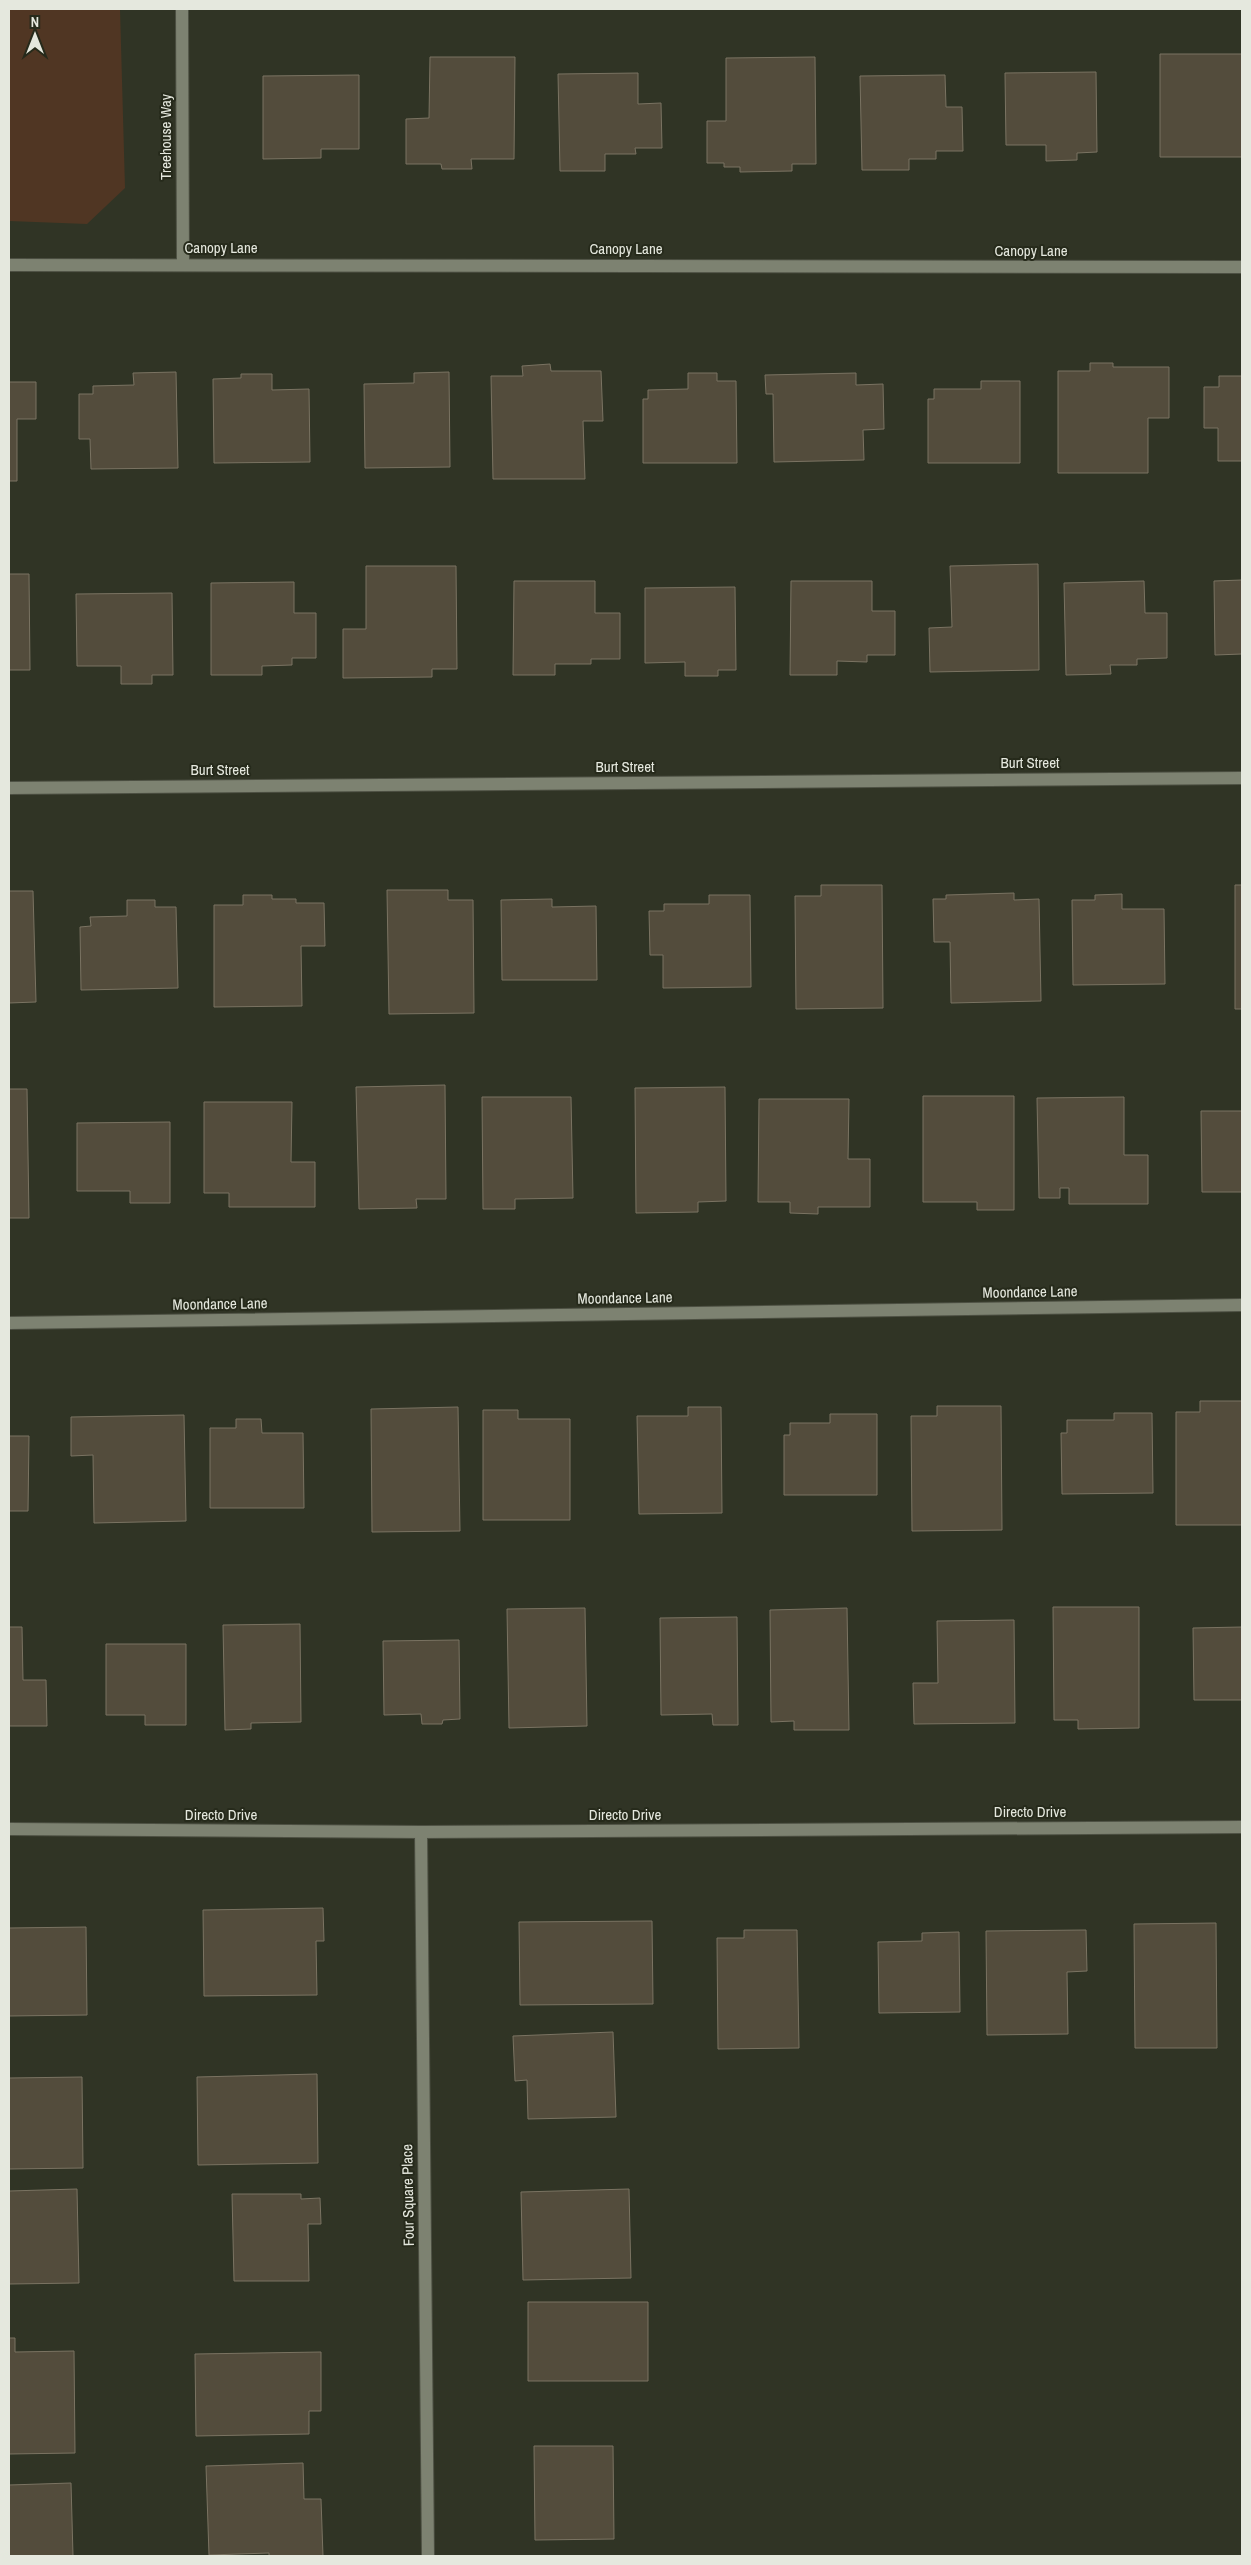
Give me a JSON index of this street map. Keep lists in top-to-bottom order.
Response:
{
  "streets": {
    "street": [
      "Treehouse Way",
      "Canopy Lane",
      "Burt Street",
      "Moondance Lane",
      "Directo Drive",
      "Four Square Place"
    ]
  },
  "crossings": [
    ["Treehouse Way", "Canopy Lane"],
    ["Directo Drive", "Four Square Place"]
  ],
  "north": "top"
}
